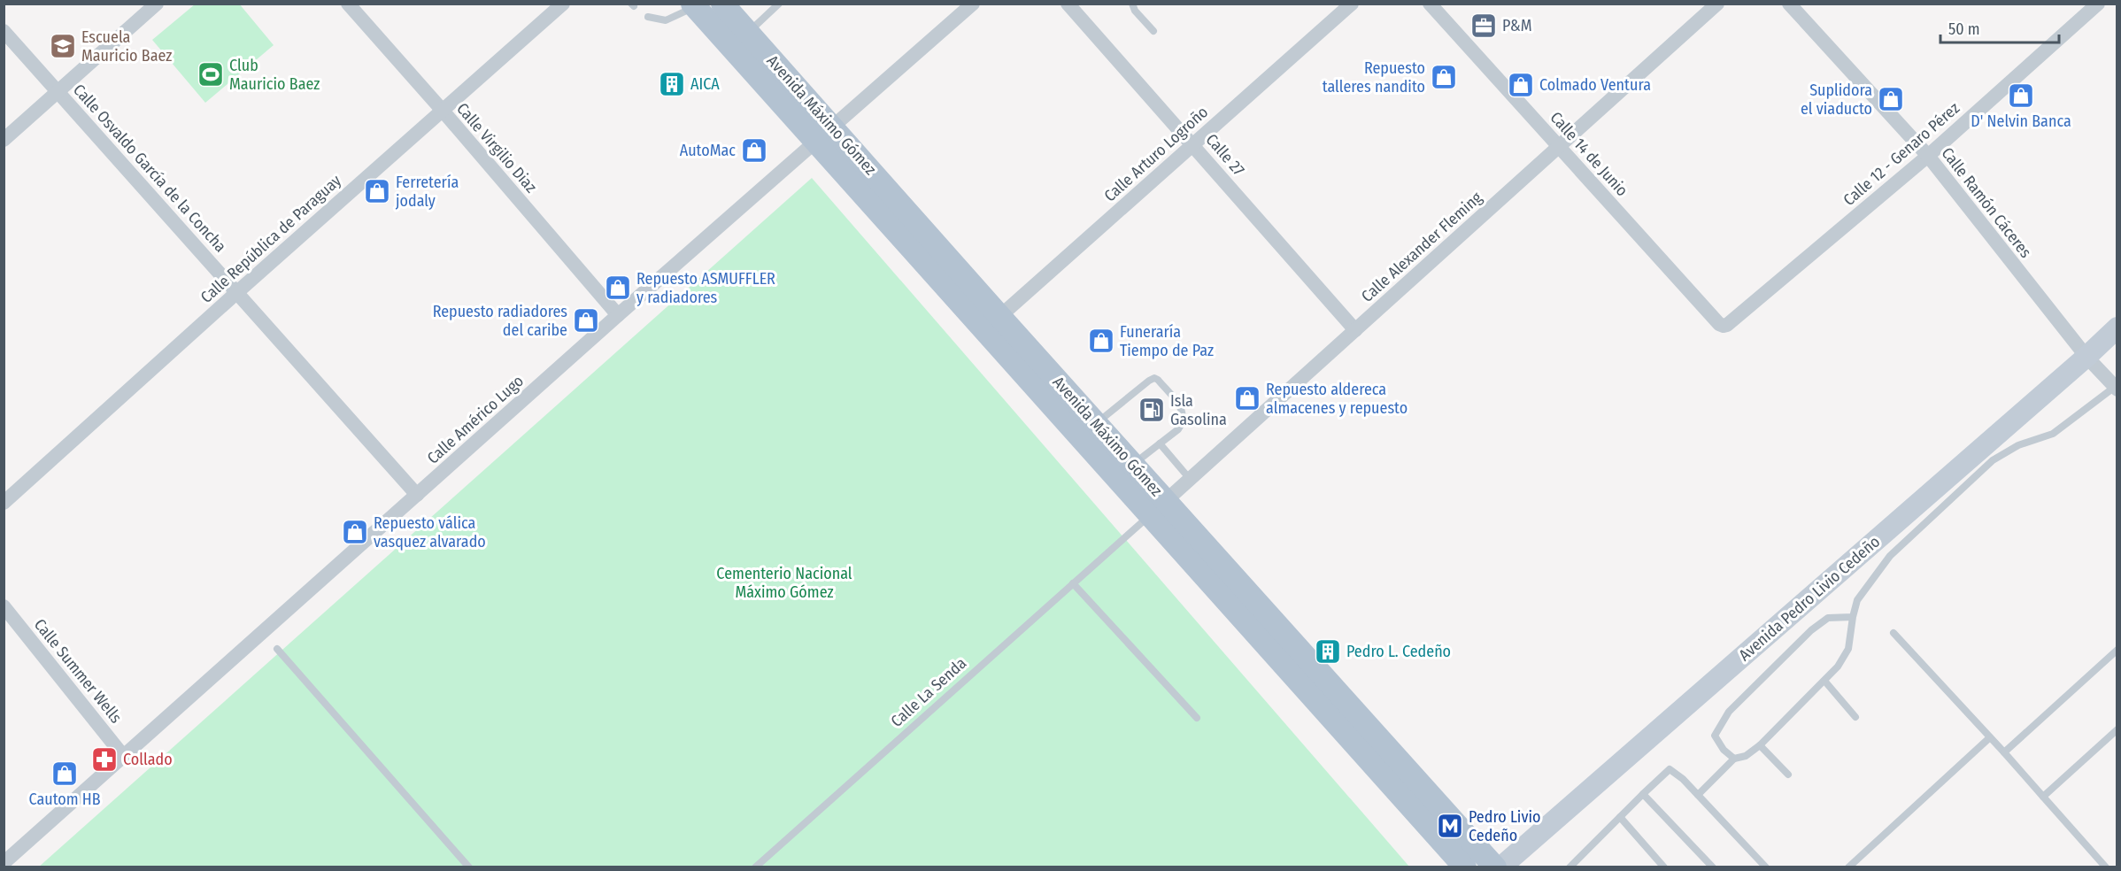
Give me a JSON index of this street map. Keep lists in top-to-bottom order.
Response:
{
  "streets": {
    "main road": ["Avenida Máximo Gómez", "Avenida Pedro Livio Cedeño"],
    "street": [
      "Calle Virgilio Diaz",
      "Calle Arturo Logroño",
      "Calle 14 de Junio",
      "Calle 12 - Genaro Pérez",
      "Calle 27",
      "Calle Osvaldo García de la Concha",
      "Calle Ramón Cáceres",
      "Calle República de Paraguay",
      "Calle Alexander Fleming",
      "Calle Américo Lugo",
      "Calle Summer Wells"
    ],
    "lane": ["Calle La Senda"]
  },
  "crossings": [
    ["Avenida Máximo Gómez", "Calle Arturo Logroño"],
    ["Avenida Máximo Gómez", "Calle Alexander Fleming"],
    ["Avenida Máximo Gómez", "Calle Américo Lugo"],
    ["Avenida Máximo Gómez", "Calle La Senda"],
    ["Calle Virgilio Diaz", "Calle República de Paraguay"],
    ["Calle Virgilio Diaz", "Calle Américo Lugo"],
    ["Calle Arturo Logroño", "Calle 27"],
    ["Calle 14 de Junio", "Calle 12 - Genaro Pérez"],
    ["Calle 14 de Junio", "Calle Alexander Fleming"],
    ["Calle 12 - Genaro Pérez", "Calle Ramón Cáceres"],
    ["Calle 27", "Calle Alexander Fleming"],
    ["Calle Osvaldo García de la Concha", "Calle República de Paraguay"],
    ["Calle Osvaldo García de la Concha", "Calle Américo Lugo"],
    ["Calle Ramón Cáceres", "Avenida Pedro Livio Cedeño"],
    ["Calle Alexander Fleming", "Calle La Senda"],
    ["Calle Américo Lugo", "Calle Summer Wells"]
  ],
  "parks": ["Cementerio Nacional Máximo Gómez"],
  "places": {
    "office": ["P&M"],
    "school or university": ["Escuela Mauricio Baez"],
    "sports": ["Club Mauricio Baez"],
    "shop": [
      "Repuesto talleres nandito",
      "Colmado Ventura",
      "D' Nelvin Banca",
      "Suplidora el viaducto",
      "AutoMac",
      "Ferretería jodaly",
      "Repuesto ASMUFFLER y radiadores",
      "Repuesto radiadores del caribe",
      "Funeraría Tiempo de Paz",
      "Repuesto aldereca almacenes y repuesto",
      "Repuesto válica vasquez alvarado",
      "Cautom HB"
    ],
    "building": ["AICA", "Pedro L. Cedeño"],
    "fuel station": ["Isla Gasolina"],
    "pharmacy": ["Collado"],
    "metro station": ["Pedro Livio Cedeño"]
  },
  "scale_bar": "50 m"
}
